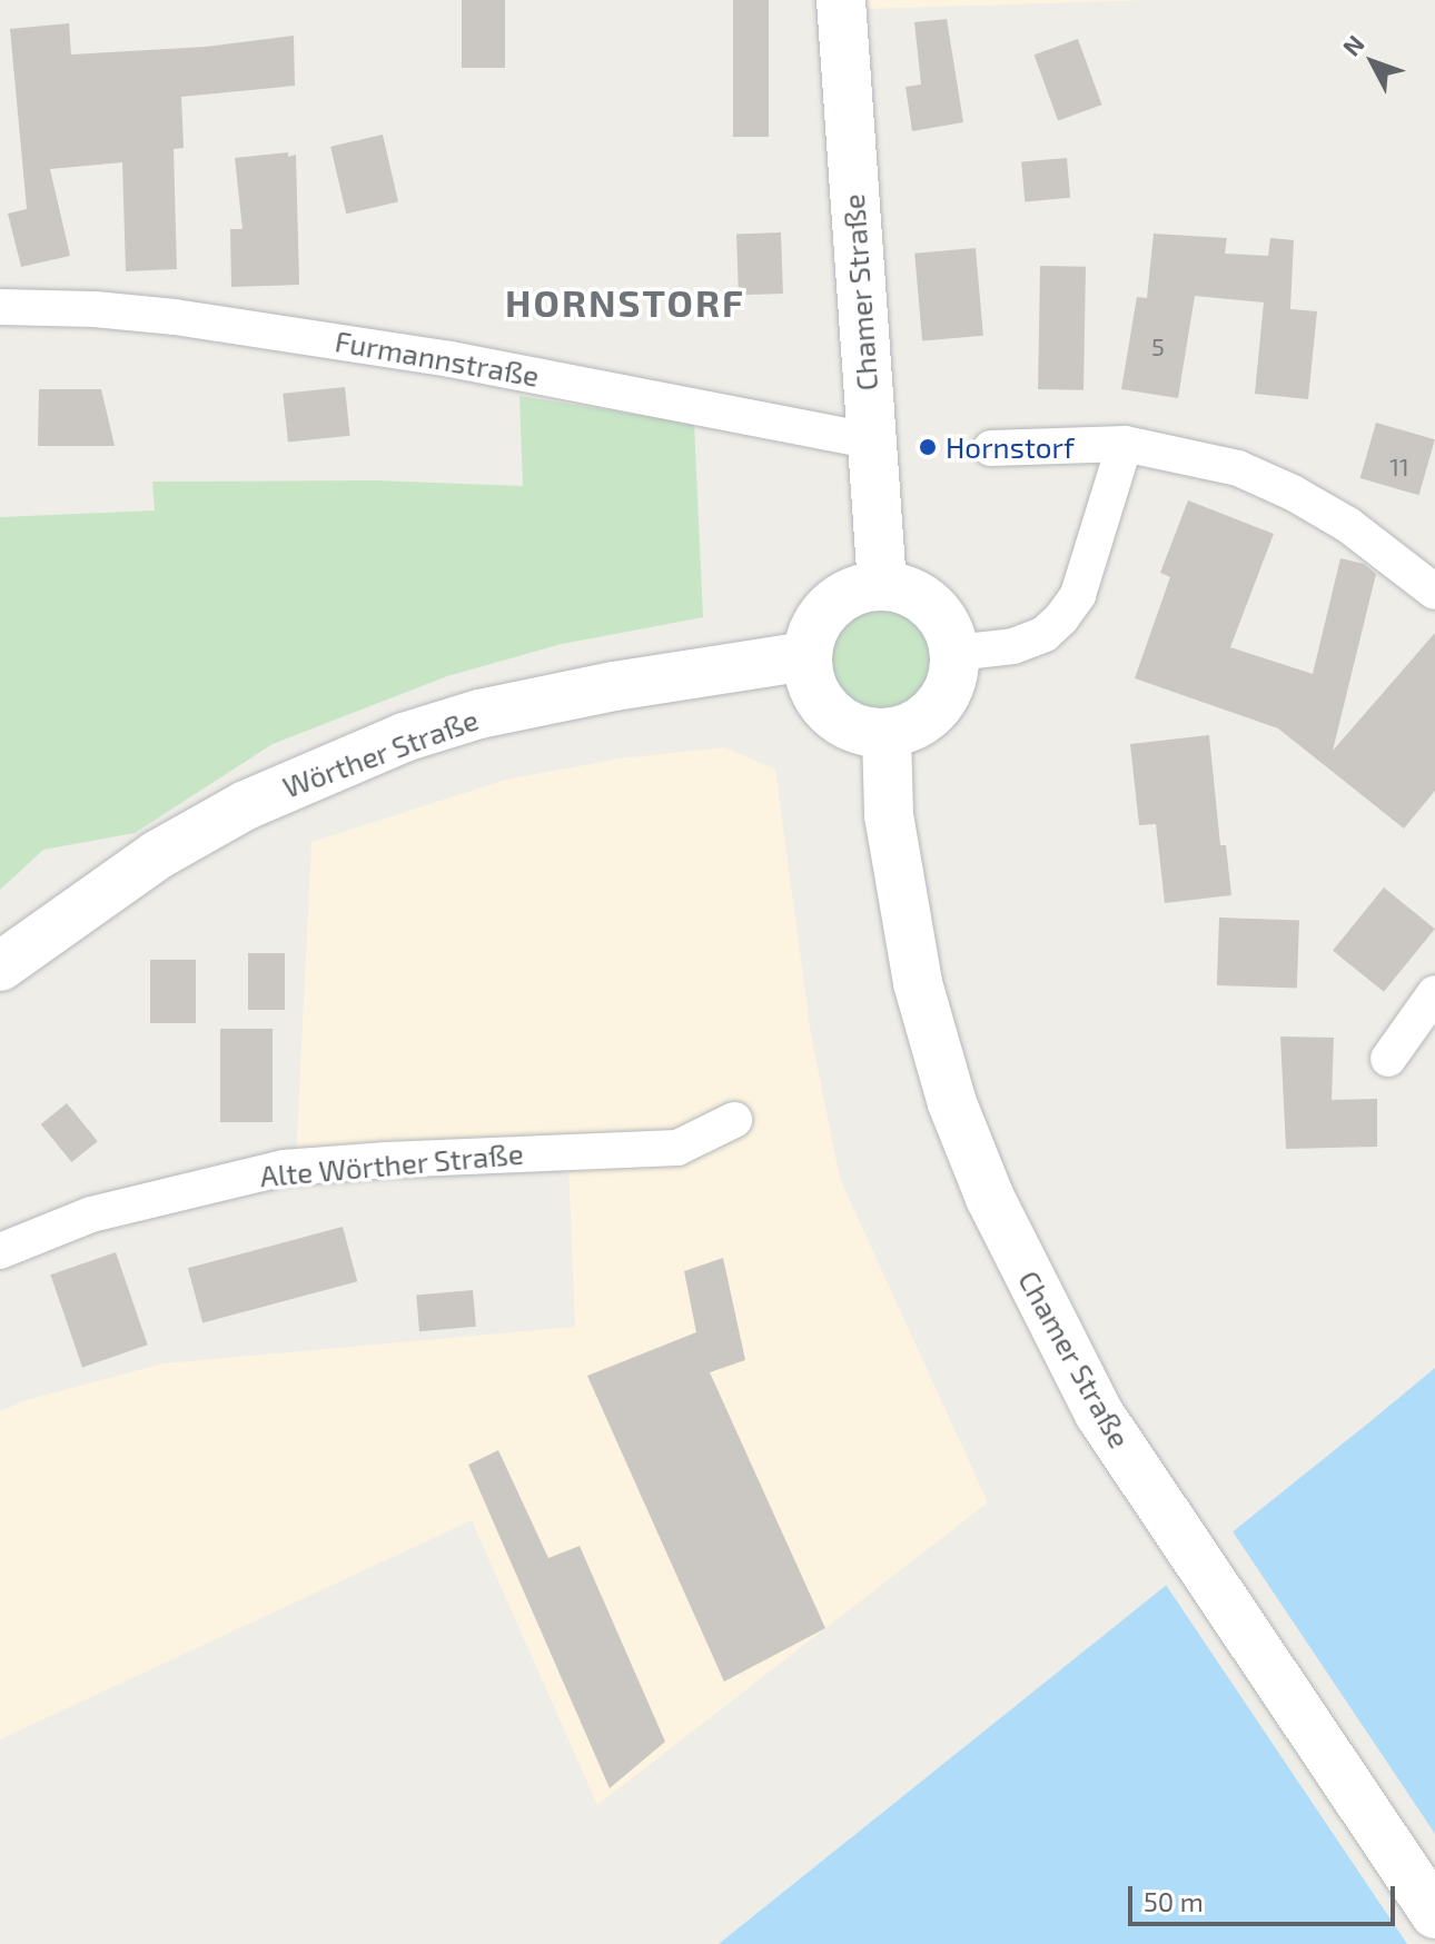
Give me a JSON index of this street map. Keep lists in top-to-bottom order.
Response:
{
  "streets": {
    "main road": ["Chamer Straße", "Wörther Straße"],
    "street": ["Furmannstraße", "Alte Wörther Straße"]
  },
  "crossings": [
    ["Chamer Straße", "Furmannstraße"],
    ["Chamer Straße", "Wörther Straße"]
  ],
  "districts": ["HORNSTORF"],
  "places": ["Hornstorf"],
  "house_numbers": ["5", "11"],
  "scale_bar": "50 m",
  "north": "top left"
}
